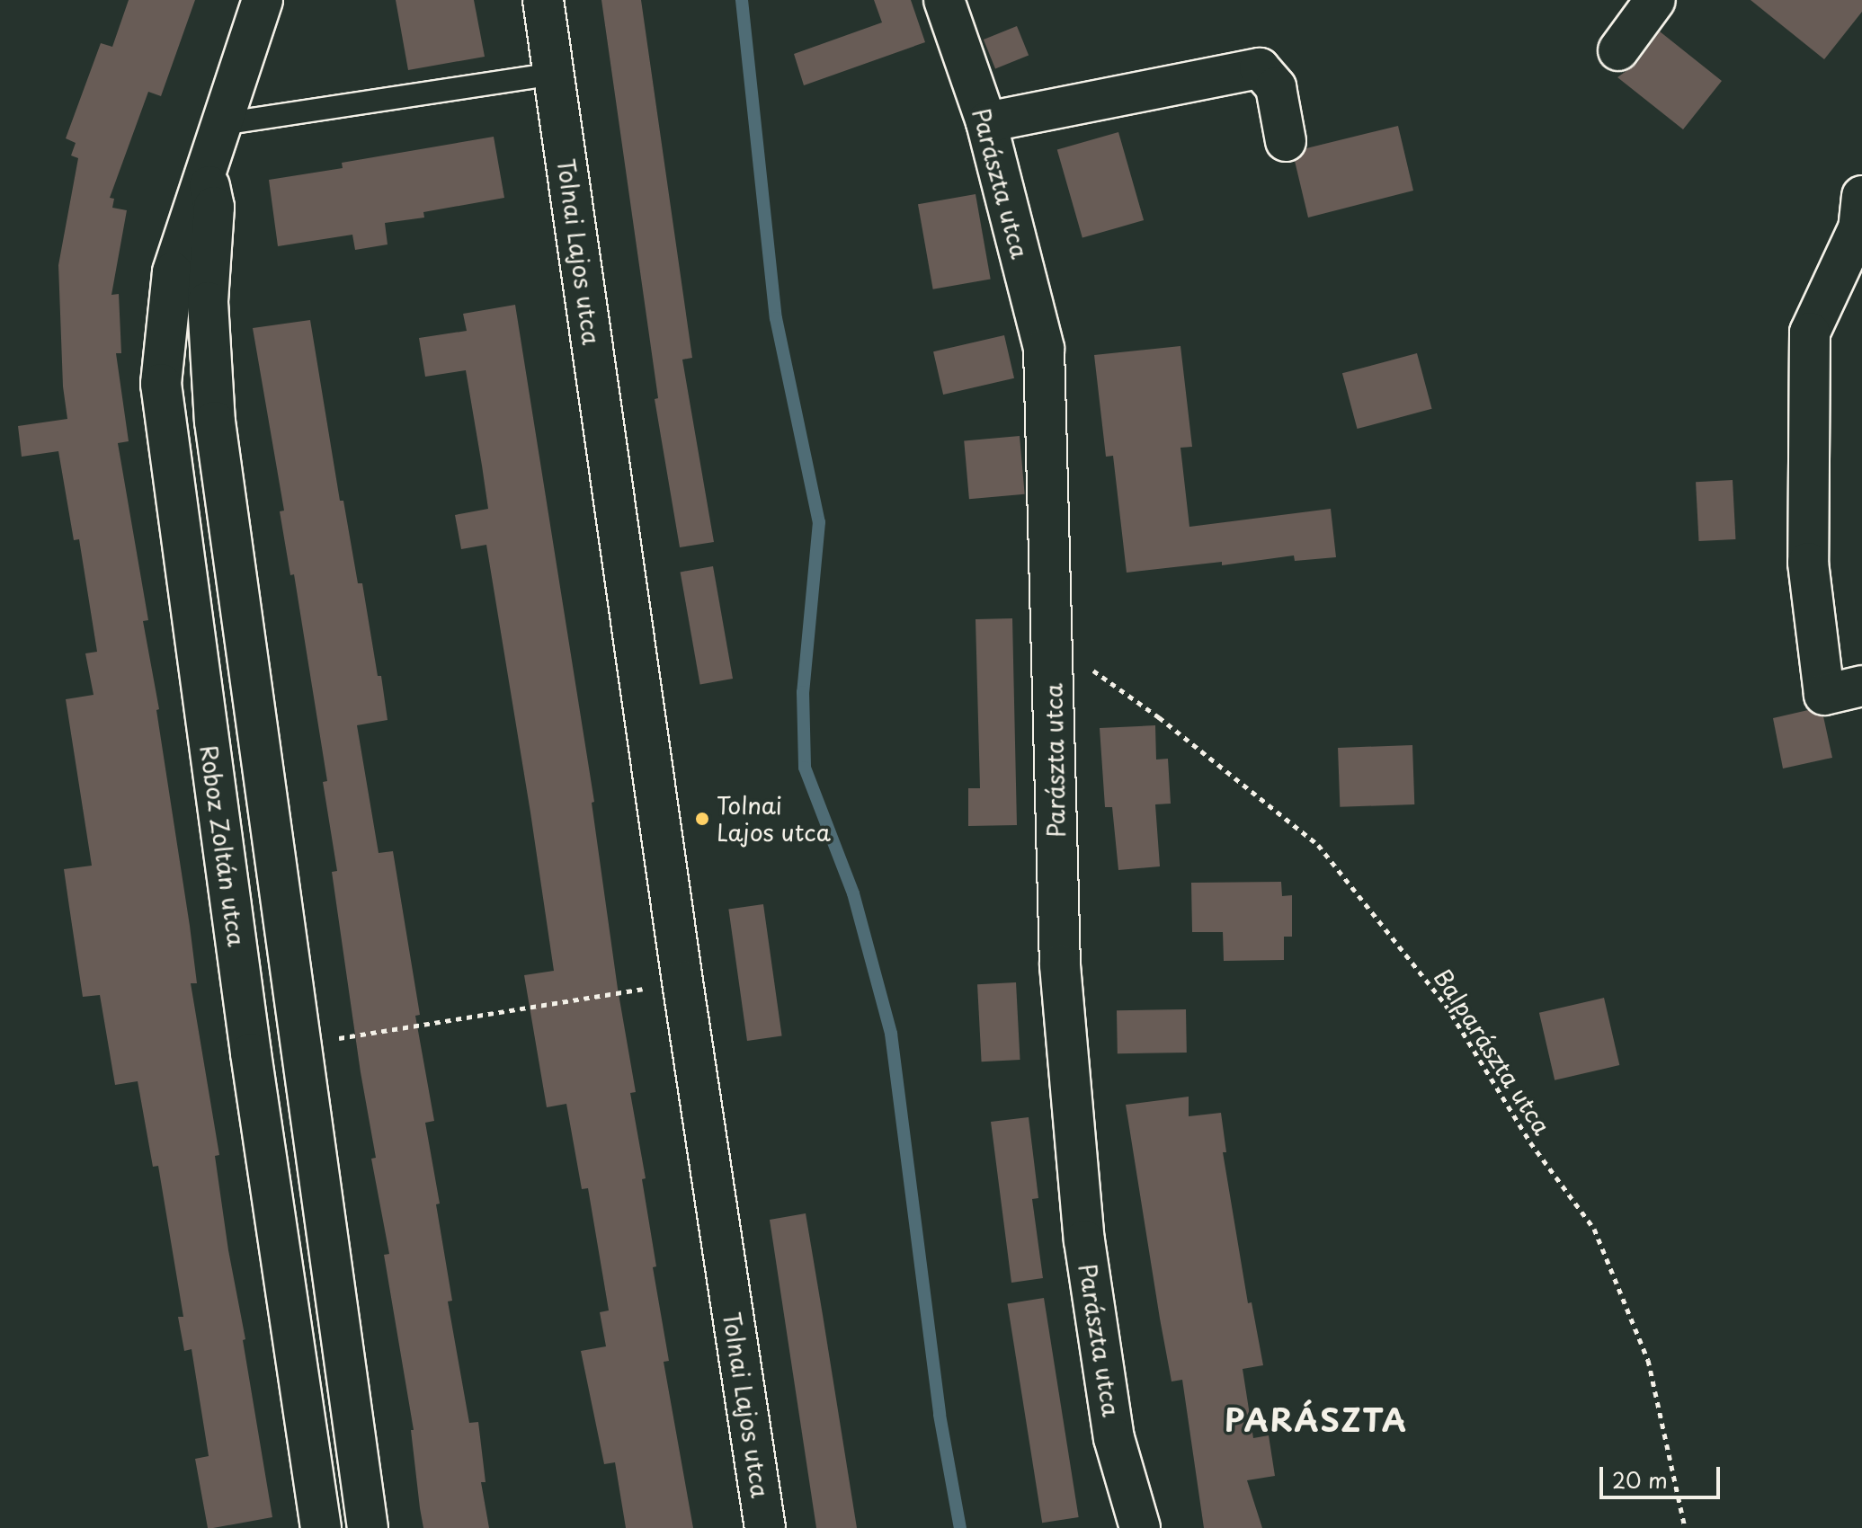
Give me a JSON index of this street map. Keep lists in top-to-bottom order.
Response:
{
  "streets": {
    "street": ["Parászta utca", "Tolnai Lajos utca", "Roboz Zoltán utca"],
    "path": ["Balparászta utca"]
  },
  "crossings": [
    ["Parászta utca", "Balparászta utca"]
  ],
  "districts": ["PARÁSZTA"],
  "places": ["Tolnai Lajos utca"],
  "scale_bar": "20 m"
}
